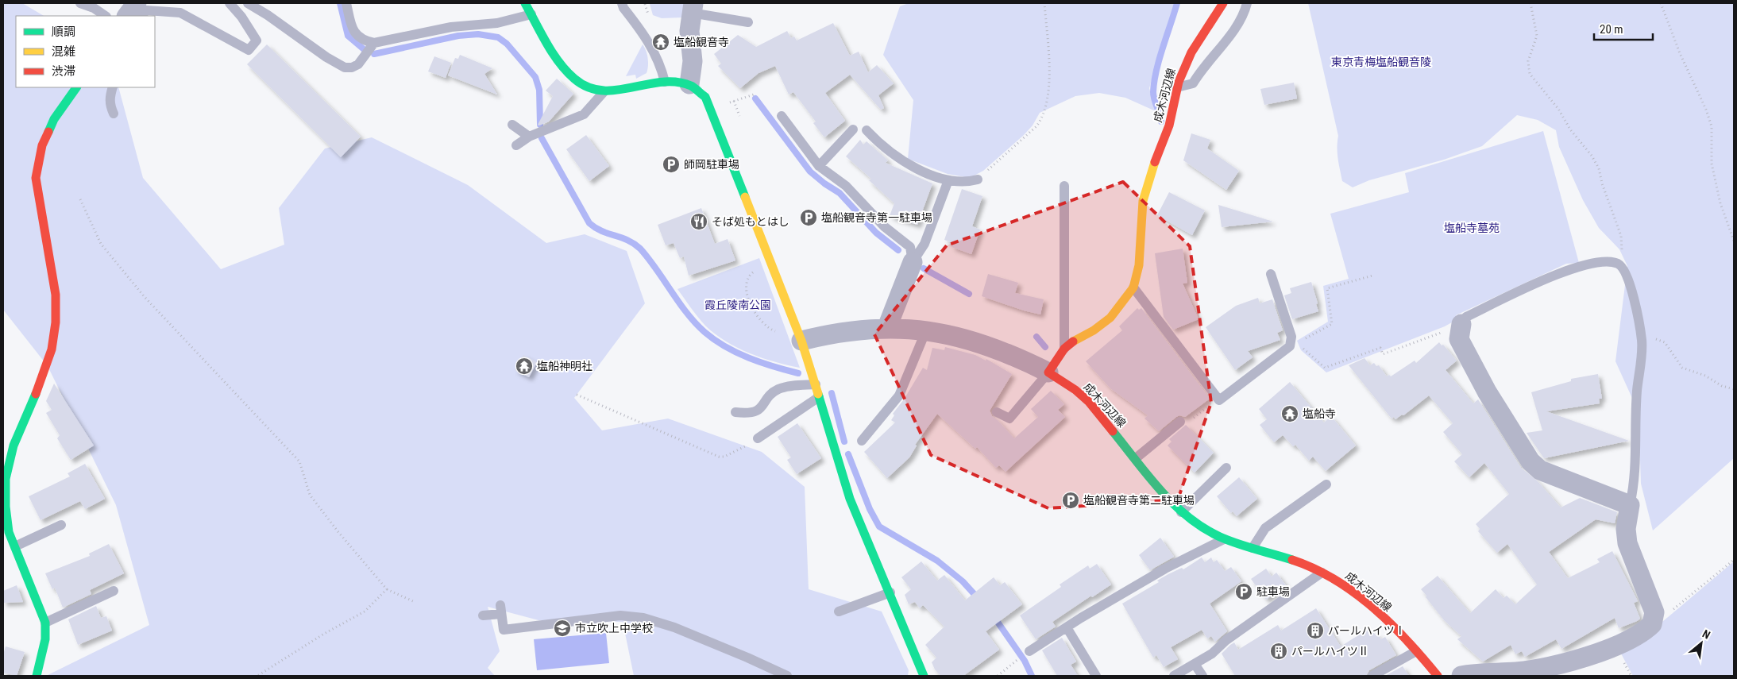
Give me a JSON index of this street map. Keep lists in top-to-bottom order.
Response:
{
  "streets": {
    "street": ["成木河辺線"]
  },
  "parks": ["東京青梅塩船観音陵", "塩船寺墓苑", "霞丘陵南公園"],
  "places": {
    "temple": ["塩船観音寺", "塩船神明社", "塩船寺"],
    "parking": [
      "師岡駐車場",
      "塩船観音寺第一駐車場",
      "塩船観音寺第二駐車場",
      "駐車場"
    ],
    "restaurant": ["そば処もとはし"],
    "school or university": ["市立吹上中学校"],
    "building": ["パールハイツⅠ", "パールハイツⅡ"]
  },
  "legend": ["順調", "混雑", "渋滞"],
  "scale_bar": "20 m",
  "north": "top right"
}
